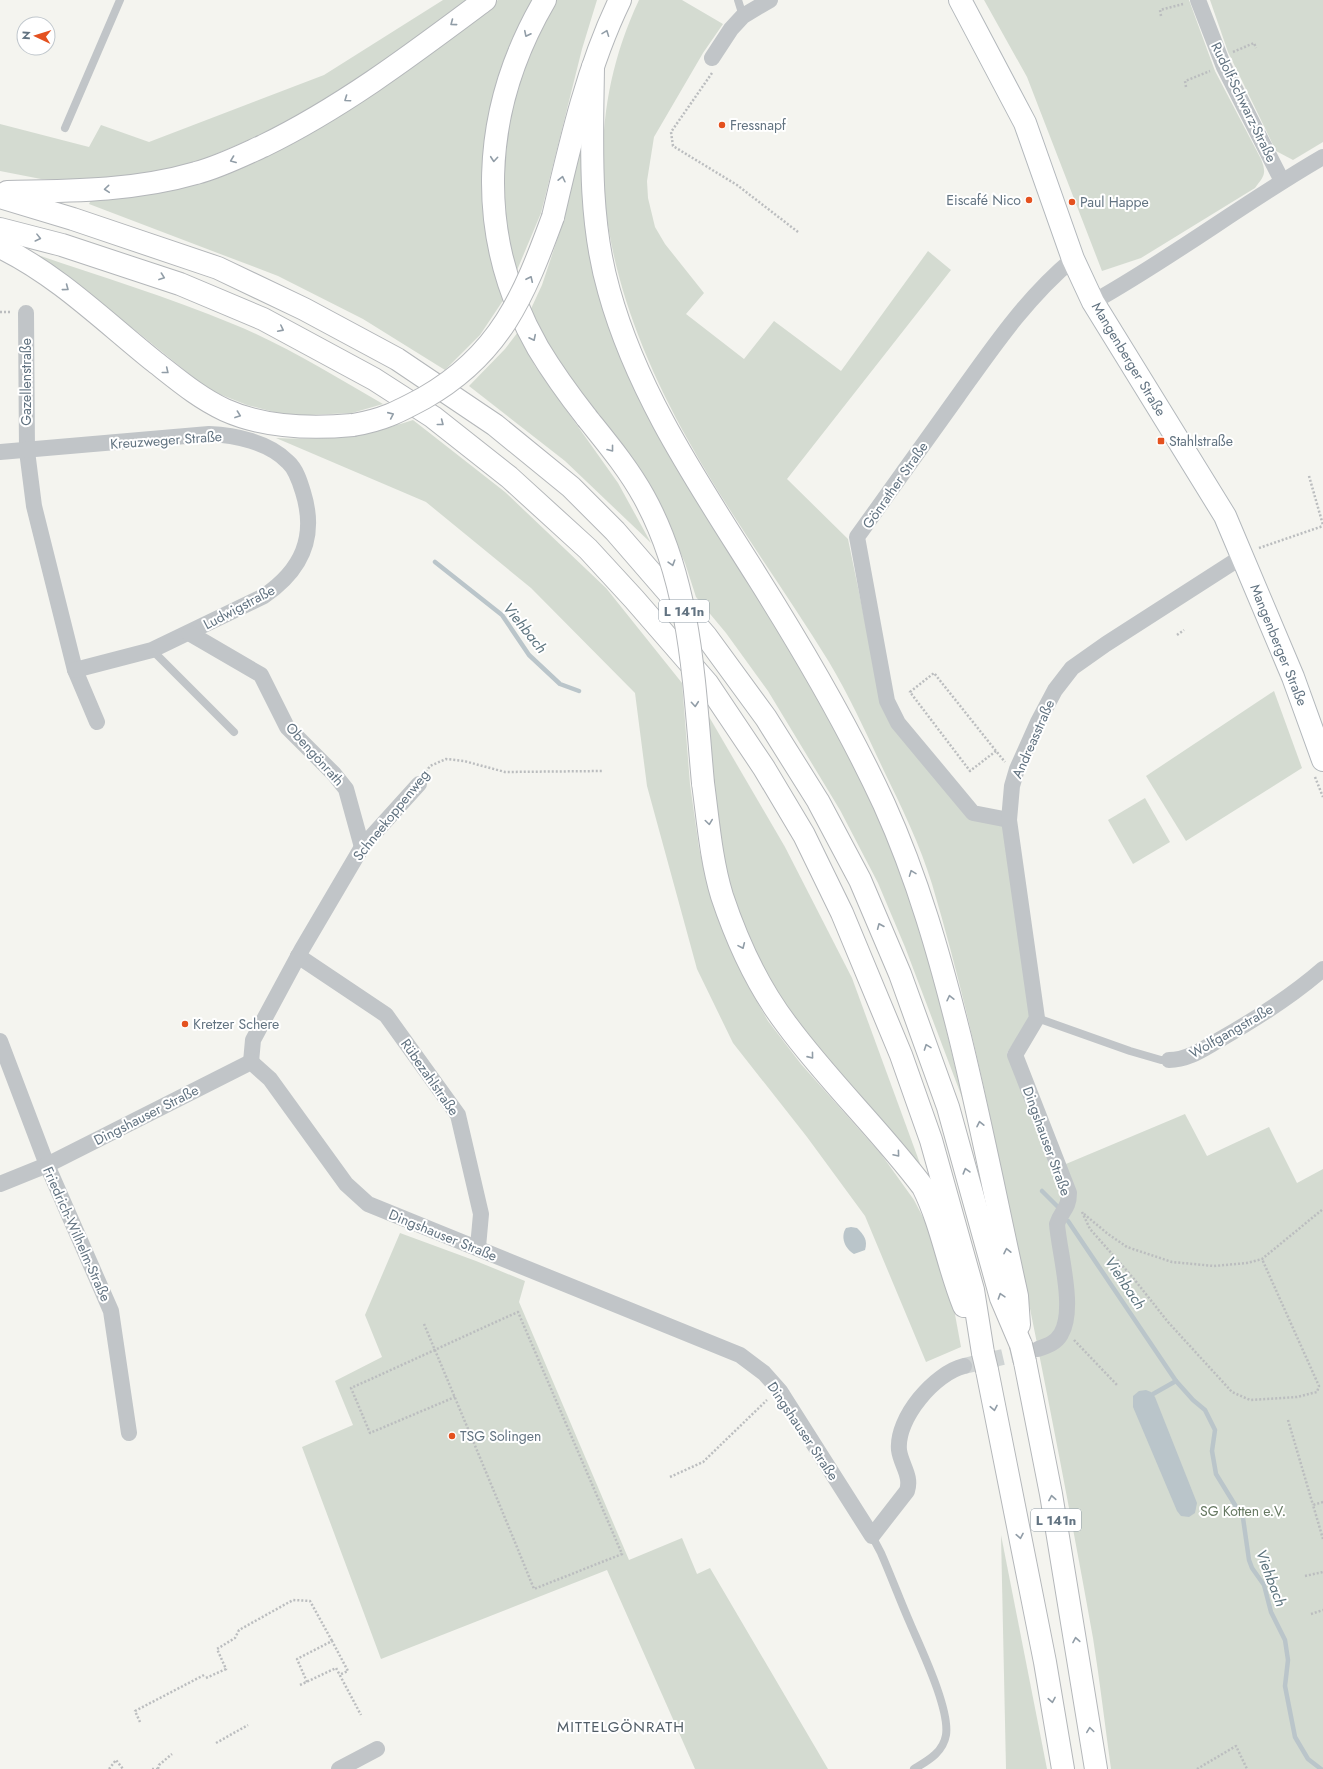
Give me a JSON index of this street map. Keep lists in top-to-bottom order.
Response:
{
  "streets": {
    "main road": ["Mangenberger Straße", "L 141n"],
    "street": [
      "Rudolf-Schwarz-Straße",
      "Gazellenstraße",
      "Kreuzweger Straße",
      "Gönrather Straße",
      "Ludwigstraße",
      "Andreasstraße",
      "Obengönrath",
      "Schneekoppenweg",
      "Wolfgangstraße",
      "Rübezahlstraße",
      "Dingshauser Straße",
      "Friedrich-Wilhelm-Straße"
    ]
  },
  "crossings": [
    ["Mangenberger Straße", "Gönrather Straße"],
    ["Mangenberger Straße", "Andreasstraße"],
    ["Gazellenstraße", "Kreuzweger Straße"],
    ["Kreuzweger Straße", "Ludwigstraße"],
    ["Gönrather Straße", "Andreasstraße"],
    ["Ludwigstraße", "Obengönrath"],
    ["Andreasstraße", "Wolfgangstraße"],
    ["Andreasstraße", "Dingshauser Straße"],
    ["Obengönrath", "Schneekoppenweg"],
    ["Schneekoppenweg", "Rübezahlstraße"],
    ["Schneekoppenweg", "Dingshauser Straße"],
    ["Wolfgangstraße", "Dingshauser Straße"],
    ["Rübezahlstraße", "Dingshauser Straße"],
    ["Dingshauser Straße", "Friedrich-Wilhelm-Straße"]
  ],
  "districts": ["MITTELGÖNRATH"],
  "water": ["Viehbach"],
  "parks": ["SG Kotten e.V."],
  "places": {
    "other": [
      "Fressnapf",
      "Eiscafé Nico",
      "Paul Happe",
      "Kretzer Schere",
      "TSG Solingen"
    ],
    "transit": ["Stahlstraße"]
  },
  "north": "left"
}
